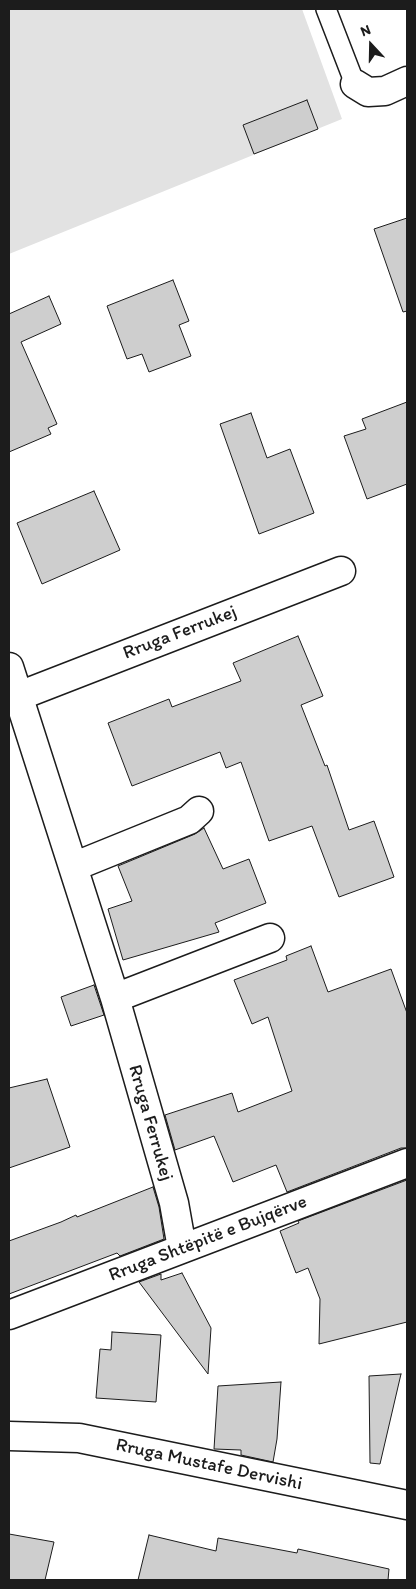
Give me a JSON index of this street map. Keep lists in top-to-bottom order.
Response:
{
  "streets": {
    "street": ["Rruga Ferrukej", "Rruga Shtëpitë e Bujqërve", "Rruga Mustafe Dervishi"]
  },
  "crossings": [
    ["Rruga Ferrukej", "Rruga Shtëpitë e Bujqërve"]
  ],
  "north": "top"
}
